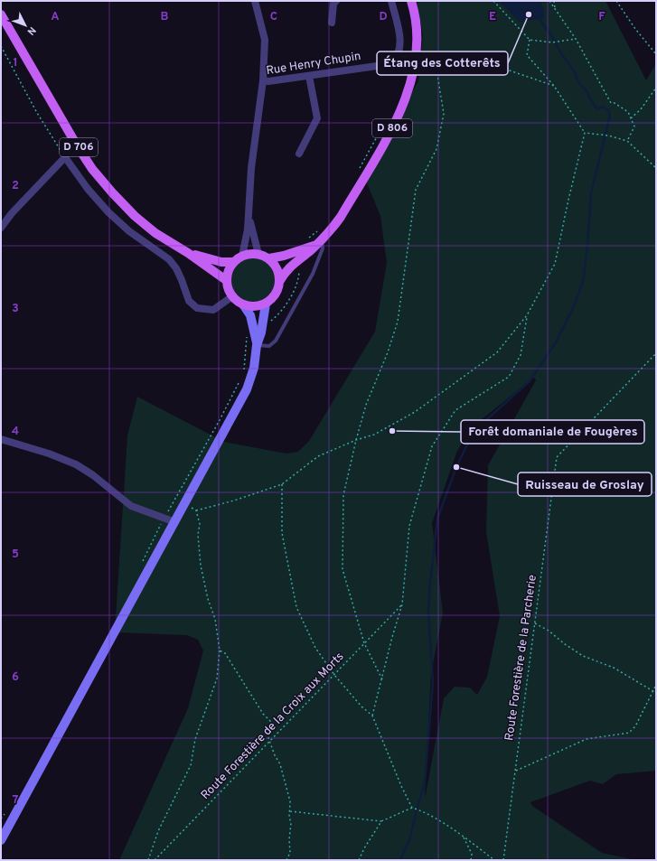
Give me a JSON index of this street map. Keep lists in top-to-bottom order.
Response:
{
  "streets": {
    "main road": ["D 806", "D 706"],
    "street": ["Rue Henry Chupin"],
    "path": ["Route Forestière de la Parcherie", "Route Forestière de la Croix aux Morts"]
  },
  "crossings": [
    ["D 806", "D 706"]
  ],
  "places": ["Étang des Cotterêts", "Forêt domaniale de Fougères", "Ruisseau de Groslay"],
  "north": "bottom right",
  "grid": {
    "columns": [
      "A",
      "B",
      "C",
      "D",
      "E",
      "F"
    ],
    "rows": [
      "1",
      "2",
      "3",
      "4",
      "5",
      "6",
      "7"
    ]
  }
}
